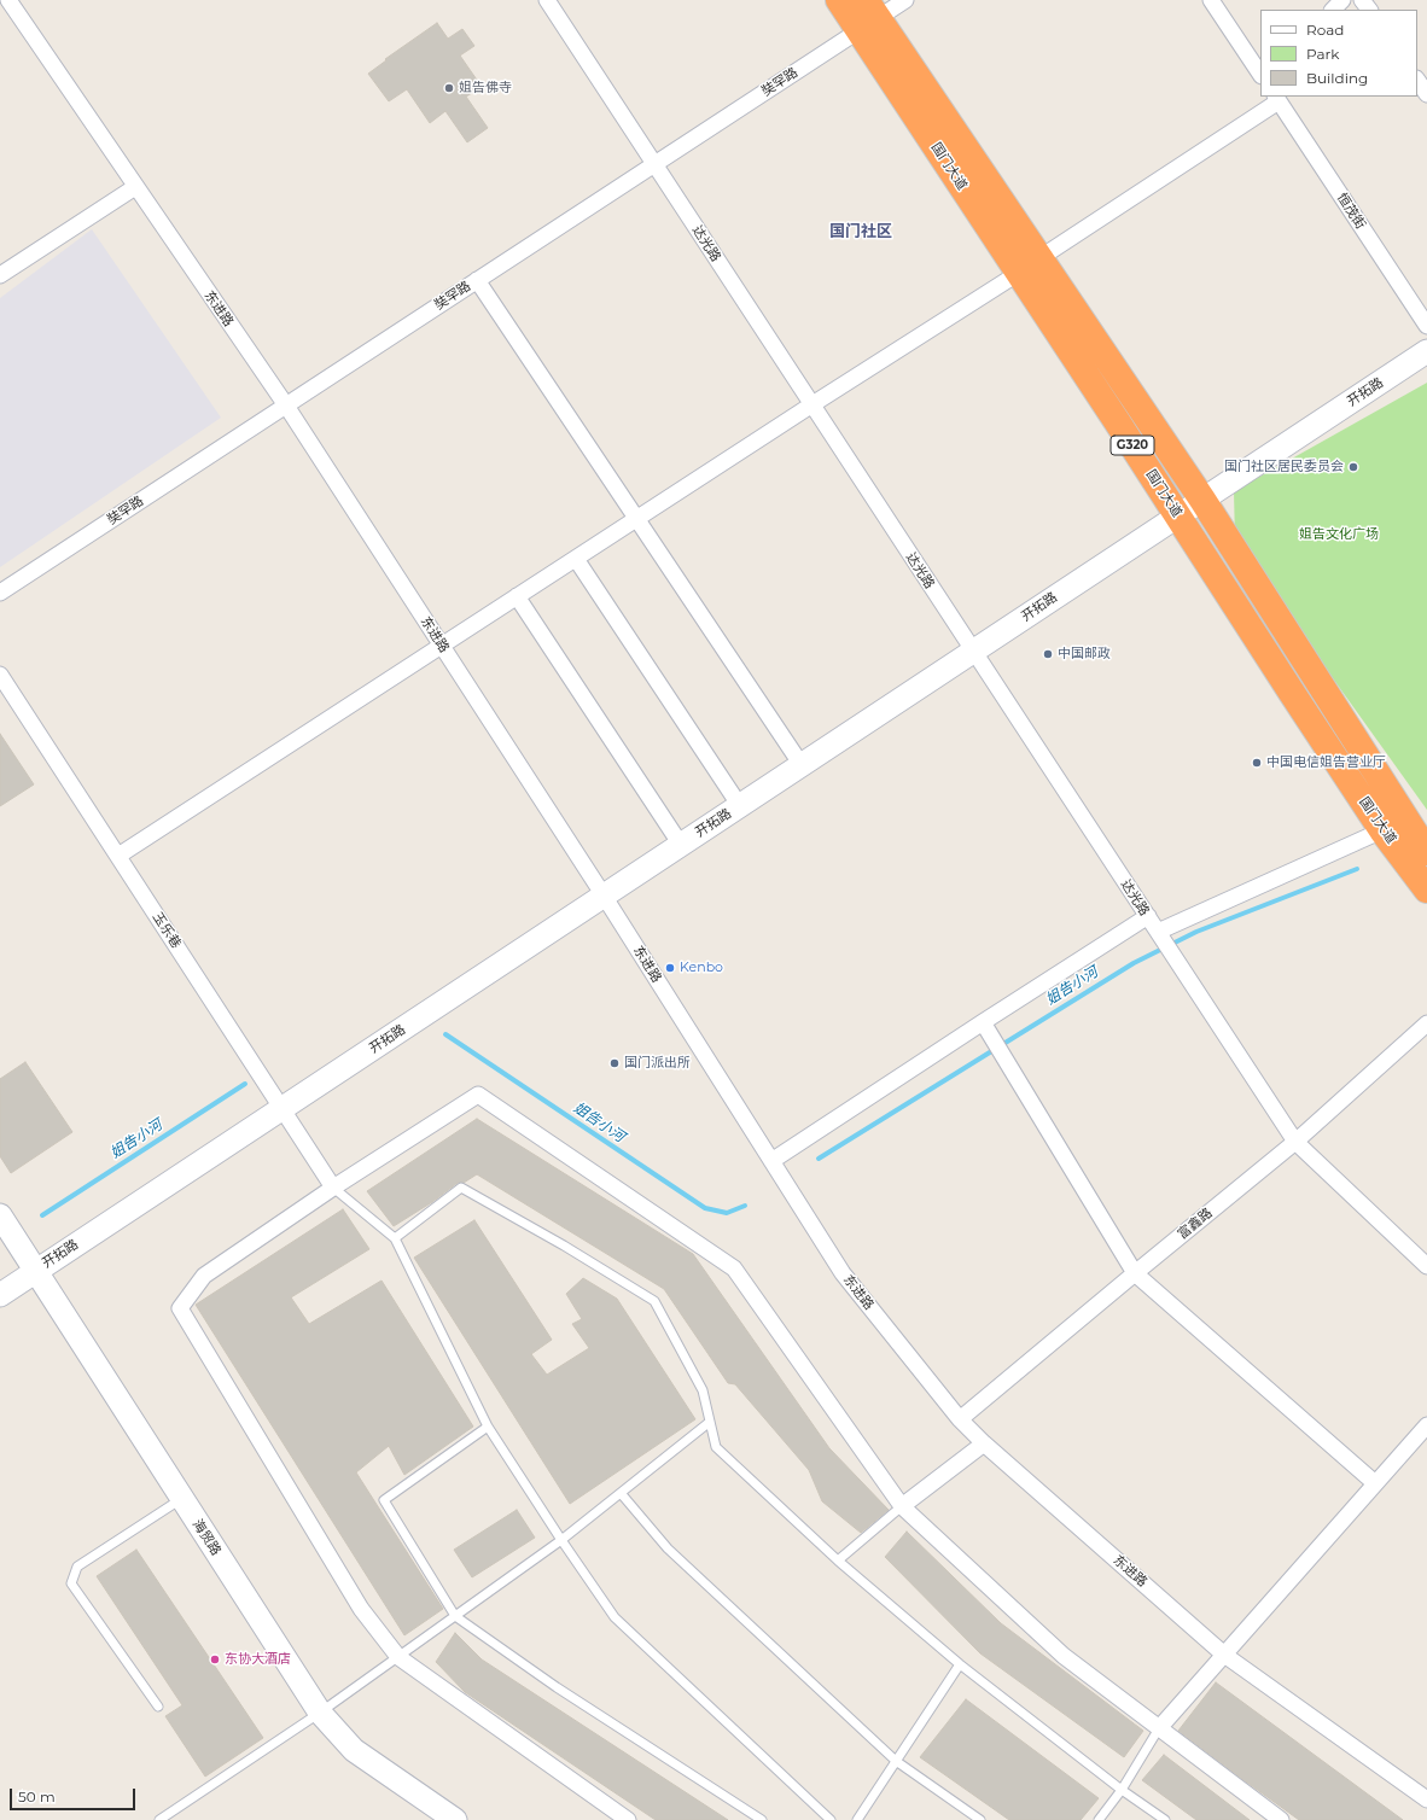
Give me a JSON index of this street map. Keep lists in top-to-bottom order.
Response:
{
  "streets": {
    "highway": ["国门大道", "G320"],
    "street": [
      "奘罕路",
      "恒茂街",
      "达光路",
      "东进路",
      "开拓路",
      "玉乐巷",
      "富鑫路",
      "海贸路"
    ]
  },
  "crossings": [
    ["奘罕路", "国门大道"],
    ["奘罕路", "达光路"],
    ["奘罕路", "东进路"],
    ["国门大道", "开拓路"],
    ["达光路", "开拓路"],
    ["达光路", "富鑫路"],
    ["东进路", "开拓路"],
    ["东进路", "富鑫路"],
    ["开拓路", "玉乐巷"],
    ["开拓路", "海贸路"]
  ],
  "districts": ["国门社区"],
  "water": ["姐告小河"],
  "parks": ["姐告文化广场"],
  "places": [
    "姐告佛寺",
    "国门社区居民委员会",
    "中国邮政",
    "中国电信姐告营业厅",
    "Kenbo",
    "国门派出所",
    "东协大酒店"
  ],
  "legend": ["Road", "Park", "Building"],
  "scale_bar": "50 m"
}
